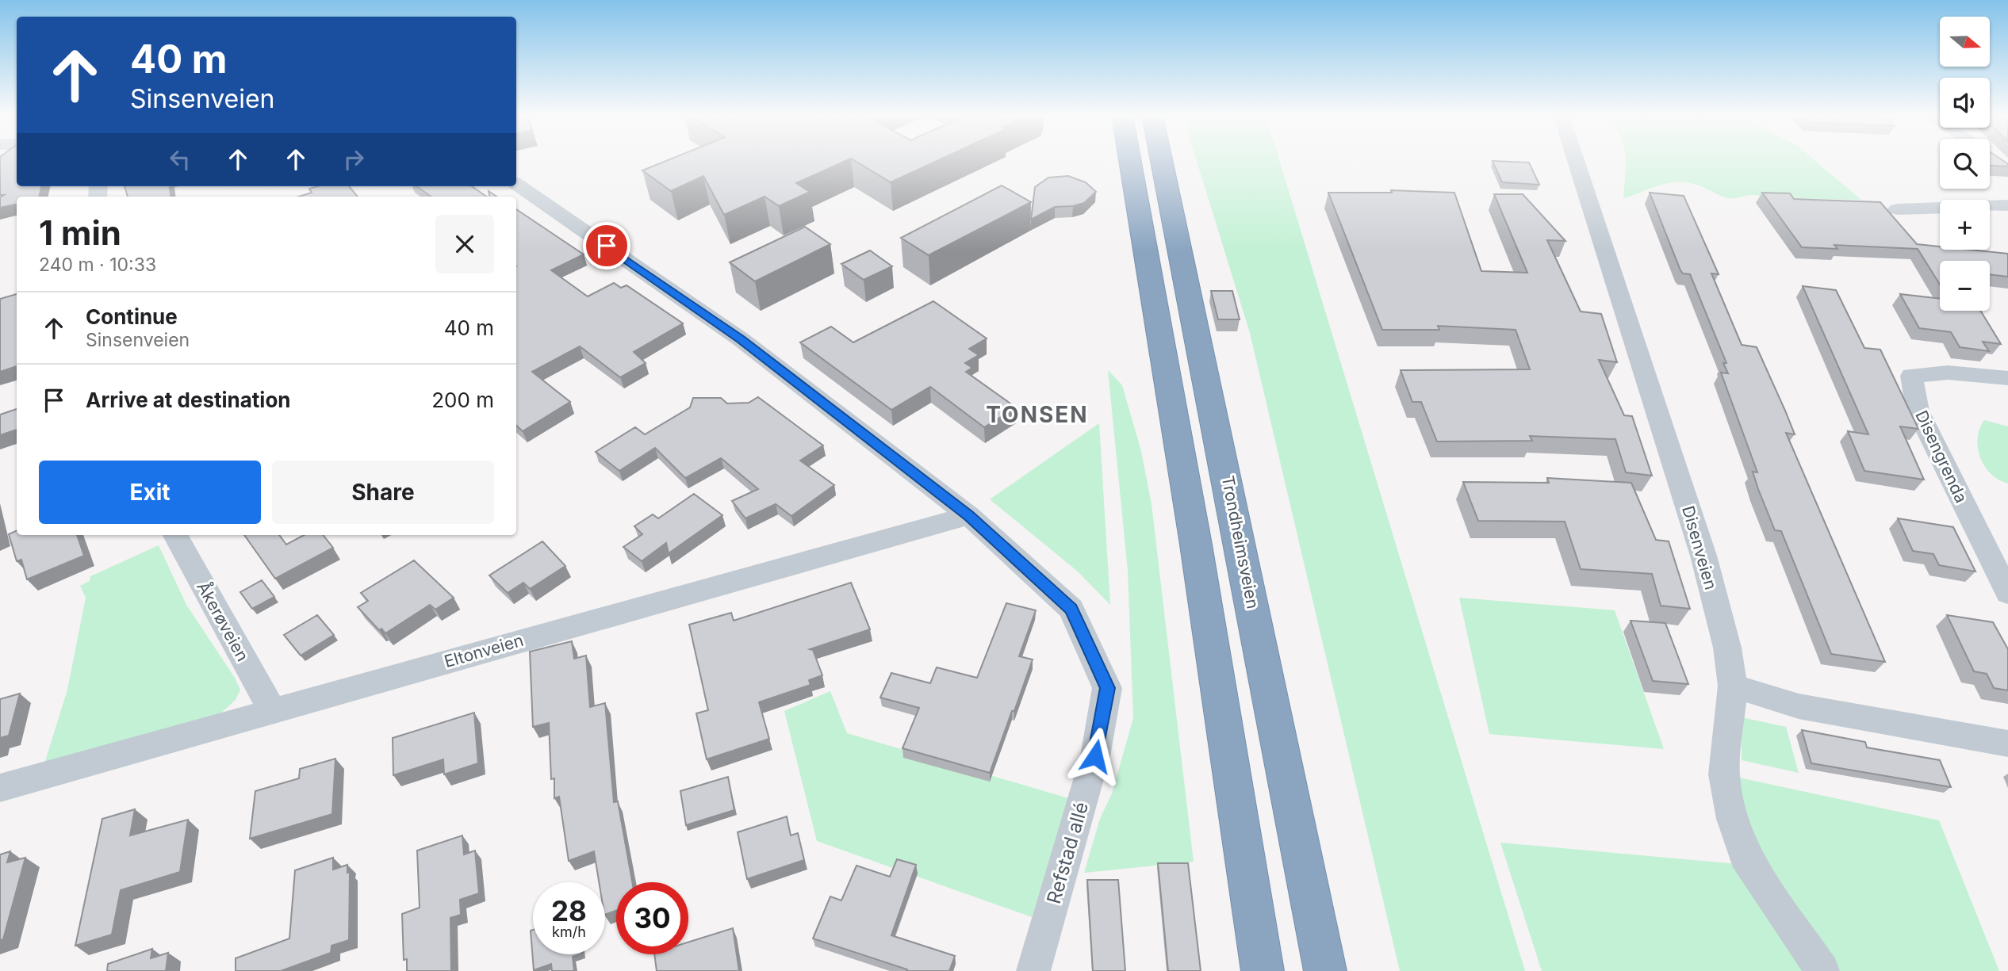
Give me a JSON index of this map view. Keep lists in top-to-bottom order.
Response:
{
  "streets": {
    "highway": ["Trondheimsveien"],
    "street": [
      "Disengrenda",
      "Disenveien",
      "Åkerøveien",
      "Eltonveien",
      "Refstad allé"
    ]
  },
  "crossings": [
    ["Åkerøveien", "Eltonveien"],
    ["Eltonveien", "Refstad allé"]
  ],
  "districts": ["TONSEN"],
  "north": "right",
  "page": {
    "map_buttons": ["+", "−"],
    "turn": ["40 m", "Sinsenveien"],
    "heading": ["1 min", "240 m · 10:33"],
    "list": [
      {
        "name": "Continue",
        "note": "Sinsenveien",
        "value": "40 m"
      },
      {
        "name": "Arrive at destination",
        "value": "200 m"
      }
    ],
    "buttons": ["Exit", "Share"],
    "speed": "28 km/h",
    "limit": "30"
  }
}
